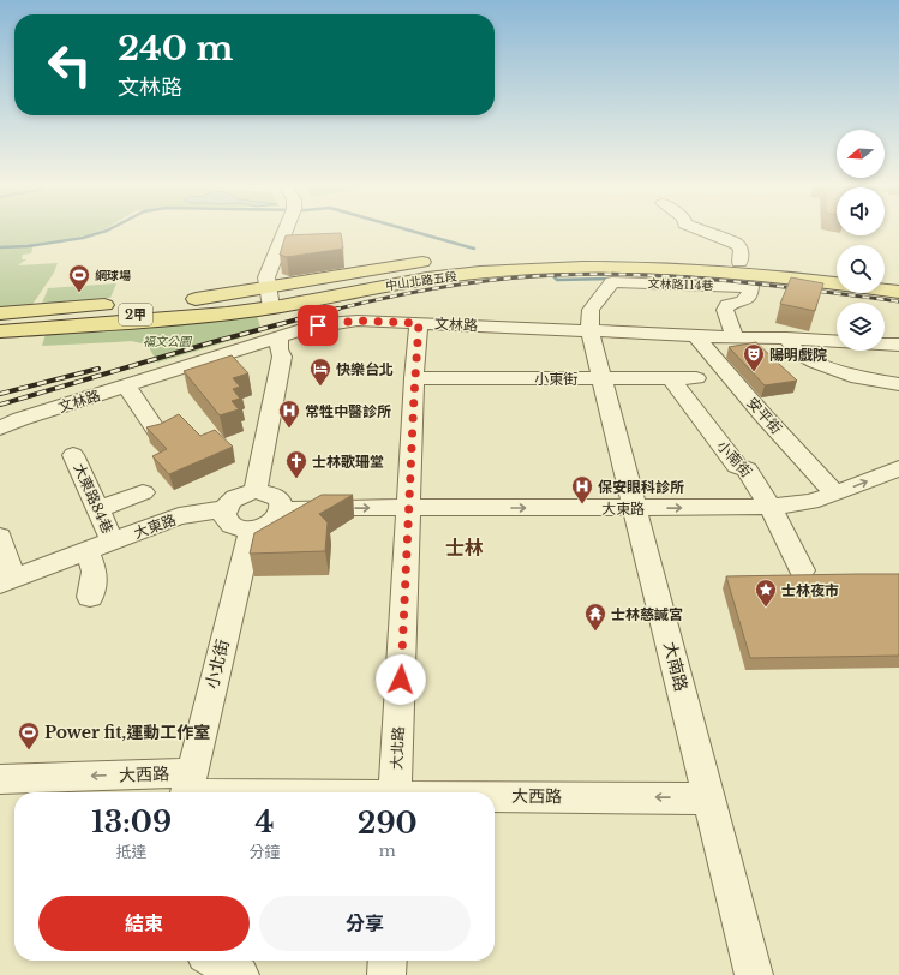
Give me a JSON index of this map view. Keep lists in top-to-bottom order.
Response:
{
  "streets": {
    "main road": ["中山北路五段", "2甲"],
    "street": [
      "文林路114巷",
      "文林路",
      "小東街",
      "安平街",
      "小南街",
      "大東路84巷",
      "大東路",
      "小北街",
      "大南路",
      "大北路",
      "大西路"
    ]
  },
  "crossings": [
    ["文林路114巷", "文林路"],
    ["文林路114巷", "大南路"],
    ["文林路", "安平街"],
    ["文林路", "大南路"],
    ["文林路", "大北路"],
    ["小東街", "小南街"],
    ["小東街", "大南路"],
    ["小東街", "大北路"],
    ["安平街", "大東路"],
    ["小南街", "大東路"],
    ["大東路84巷", "大東路"],
    ["大東路", "小北街"],
    ["大東路", "大南路"],
    ["大東路", "大北路"],
    ["小北街", "大西路"],
    ["大南路", "大西路"]
  ],
  "one_way": ["大東路", "大西路"],
  "districts": ["士林"],
  "parks": ["福文公園"],
  "places": {
    "sports": ["網球場", "Power fit,運動工作室"],
    "theatre": ["陽明戲院"],
    "hotel": ["快樂台北"],
    "hospital": ["常牲中醫診所", "保安眼科診所"],
    "church": ["士林歌珊堂"],
    "place": ["士林夜市"],
    "temple": ["士林慈諴宮"]
  },
  "north": "left",
  "page": {
    "turn": ["240 m", "文林路"],
    "eta": [
      "13:09",
      "抵達",
      "4",
      "分鐘",
      "290",
      "m"
    ],
    "buttons": ["結束", "分享"]
  }
}
